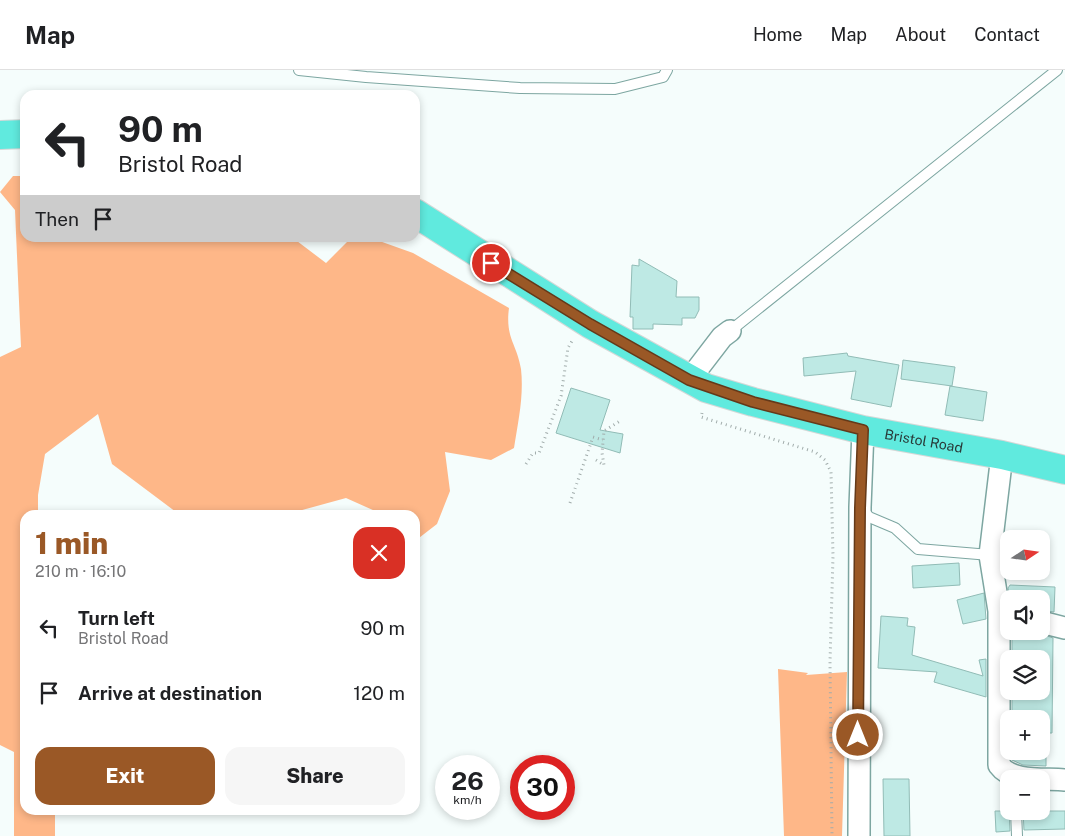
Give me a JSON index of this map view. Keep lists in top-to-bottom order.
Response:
{
  "streets": {
    "highway": ["Bristol Road"]
  },
  "north": "right",
  "page": {
    "header": "Map",
    "nav": [
      "Home",
      "Map",
      "About",
      "Contact"
    ],
    "turn": ["90 m", "Bristol Road"],
    "then": "Then",
    "heading": ["1 min", "210 m · 16:10"],
    "map_buttons": ["+", "−"],
    "list": [
      {
        "name": "Turn left",
        "note": "Bristol Road",
        "value": "90 m"
      },
      {
        "name": "Arrive at destination",
        "value": "120 m"
      }
    ],
    "buttons": ["Exit", "Share"],
    "speed": "26 km/h",
    "limit": "30"
  }
}
